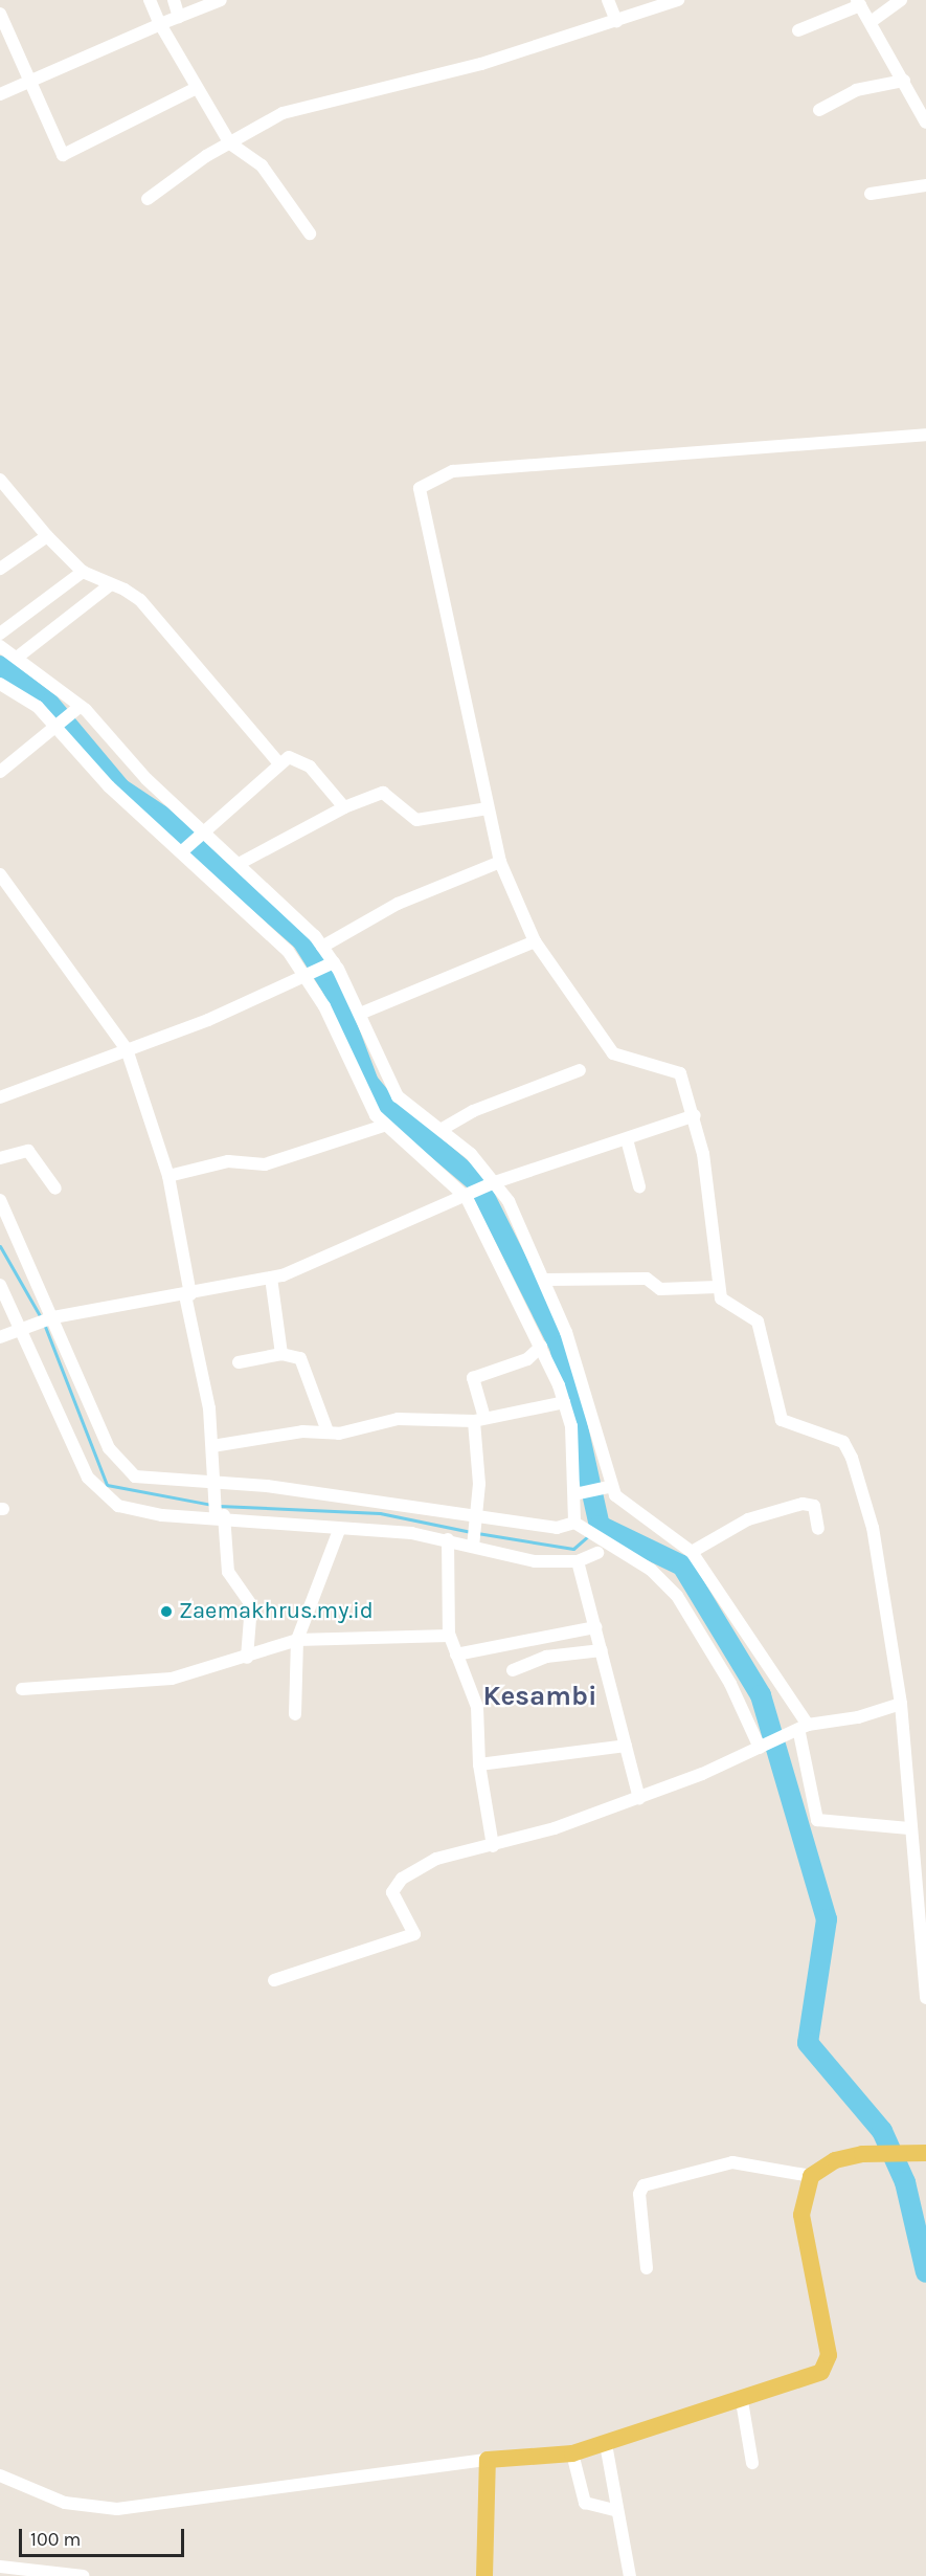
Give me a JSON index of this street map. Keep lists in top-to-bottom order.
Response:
{
  "districts": ["Kesambi"],
  "places": ["Zaemakhrus.my.id"],
  "scale_bar": "100 m"
}
